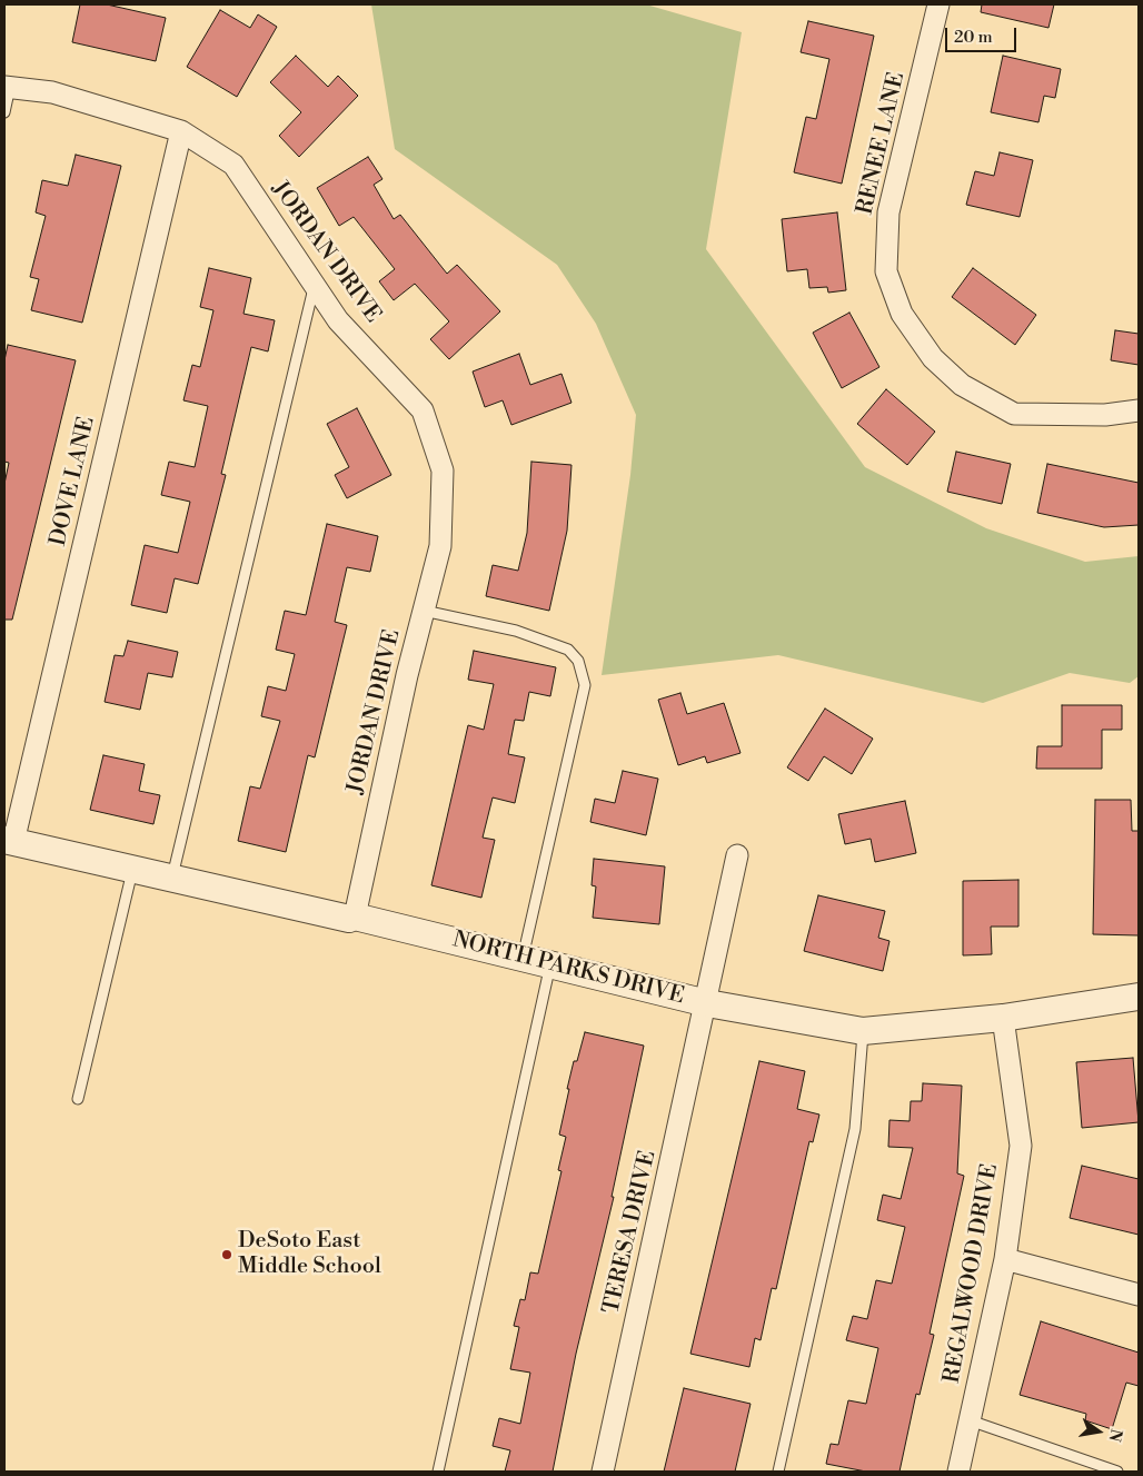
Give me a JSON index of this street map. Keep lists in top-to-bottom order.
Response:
{
  "streets": {
    "street": [
      "RENEE LANE",
      "JORDAN DRIVE",
      "DOVE LANE",
      "NORTH PARKS DRIVE",
      "TERESA DRIVE",
      "REGALWOOD DRIVE"
    ]
  },
  "crossings": [
    ["JORDAN DRIVE", "DOVE LANE"],
    ["JORDAN DRIVE", "NORTH PARKS DRIVE"],
    ["DOVE LANE", "NORTH PARKS DRIVE"],
    ["NORTH PARKS DRIVE", "TERESA DRIVE"],
    ["NORTH PARKS DRIVE", "REGALWOOD DRIVE"]
  ],
  "places": ["DeSoto East Middle School"],
  "scale_bar": "20 m",
  "north": "right"
}
